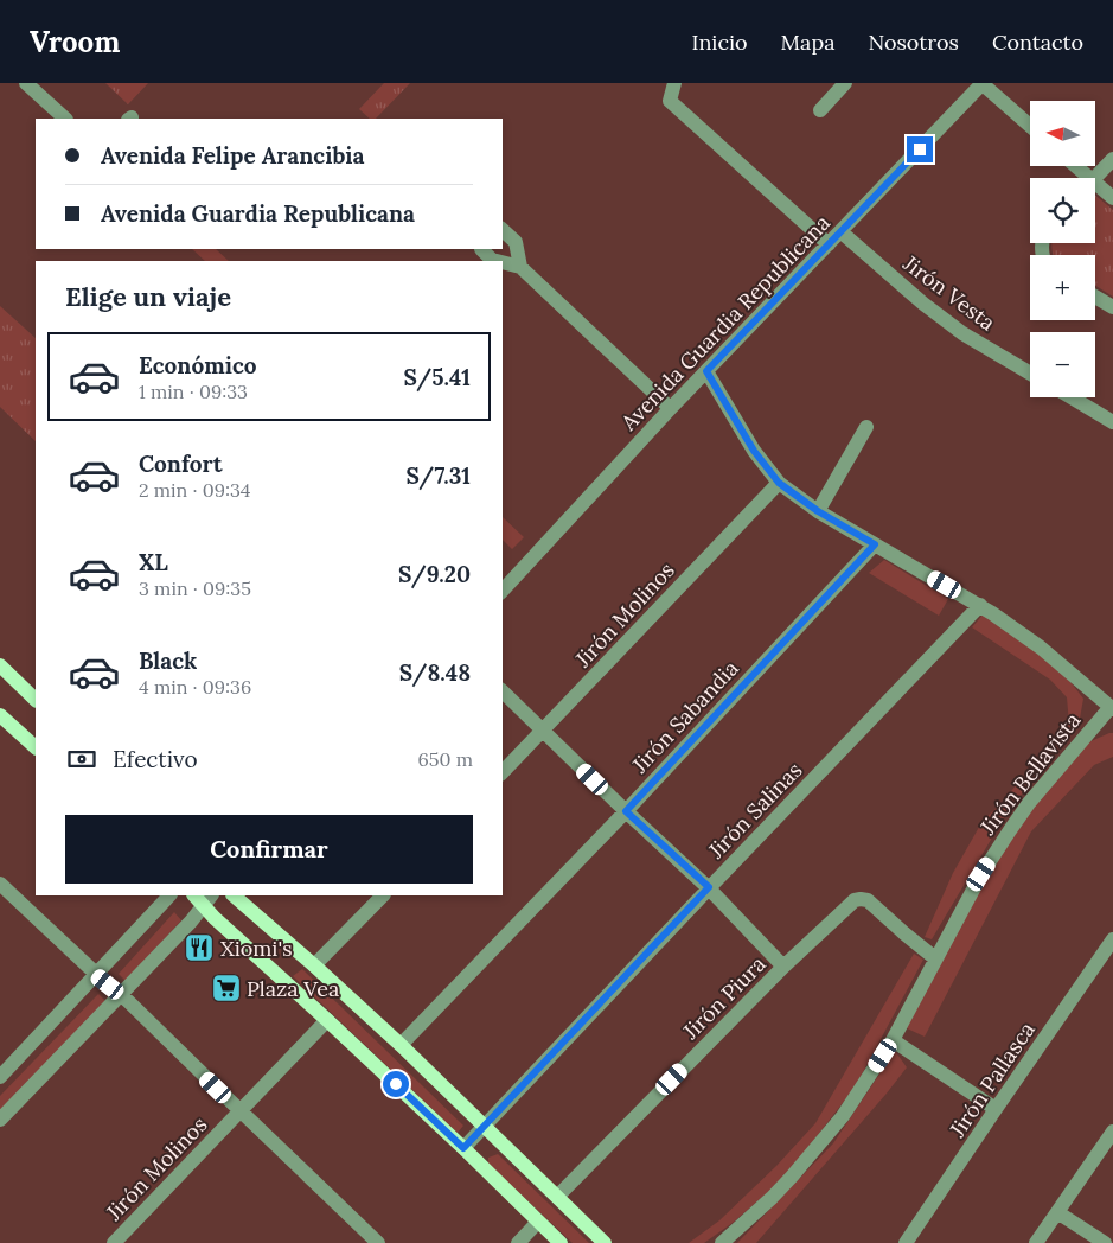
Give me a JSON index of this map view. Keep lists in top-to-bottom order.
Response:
{
  "streets": {
    "street": [
      "Jirón Vesta",
      "Avenida Guardia Republicana",
      "Jirón Molinos",
      "Jirón Sabandia",
      "Jirón Bellavista",
      "Jirón Salinas",
      "Jirón Piura",
      "Jirón Pallasca"
    ]
  },
  "crossings": [
    ["Jirón Vesta", "Avenida Guardia Republicana"],
    ["Jirón Bellavista", "Jirón Piura"]
  ],
  "places": {
    "restaurant": ["Xiomi's"],
    "supermarket": ["Plaza Vea"]
  },
  "north": "left",
  "page": {
    "header": "Vroom",
    "nav": [
      "Inicio",
      "Mapa",
      "Nosotros",
      "Contacto"
    ],
    "map_buttons": ["+", "−"],
    "banner": ["Avenida Felipe Arancibia", "Avenida Guardia Republicana"],
    "heading": "Elige un viaje",
    "list": [
      {
        "name": "Económico",
        "note": "1 min · 09:33",
        "value": "S/5.41"
      },
      {
        "name": "Confort",
        "note": "2 min · 09:34",
        "value": "S/7.31"
      },
      {
        "name": "XL",
        "note": "3 min · 09:35",
        "value": "S/9.20"
      },
      {
        "name": "Black",
        "note": "4 min · 09:36",
        "value": "S/8.48"
      }
    ],
    "pay": ["Efectivo", "650 m"],
    "buttons": "Confirmar"
  }
}
